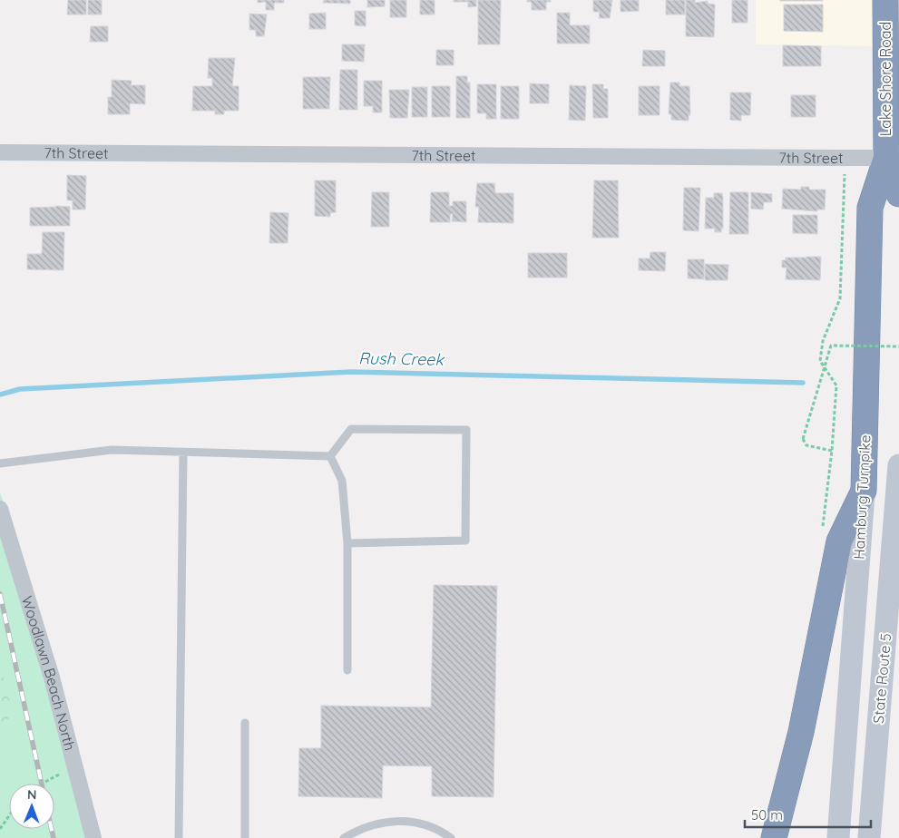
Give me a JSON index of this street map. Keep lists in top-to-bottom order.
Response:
{
  "streets": {
    "highway": ["Lake Shore Road", "Hamburg Turnpike"],
    "main road": ["State Route 5"],
    "street": ["7th Street", "Woodlawn Beach North"]
  },
  "crossings": [
    ["Lake Shore Road", "7th Street"],
    ["Lake Shore Road", "Hamburg Turnpike"],
    ["7th Street", "Hamburg Turnpike"]
  ],
  "water": ["Rush Creek"],
  "scale_bar": "50 m",
  "north": "top"
}
